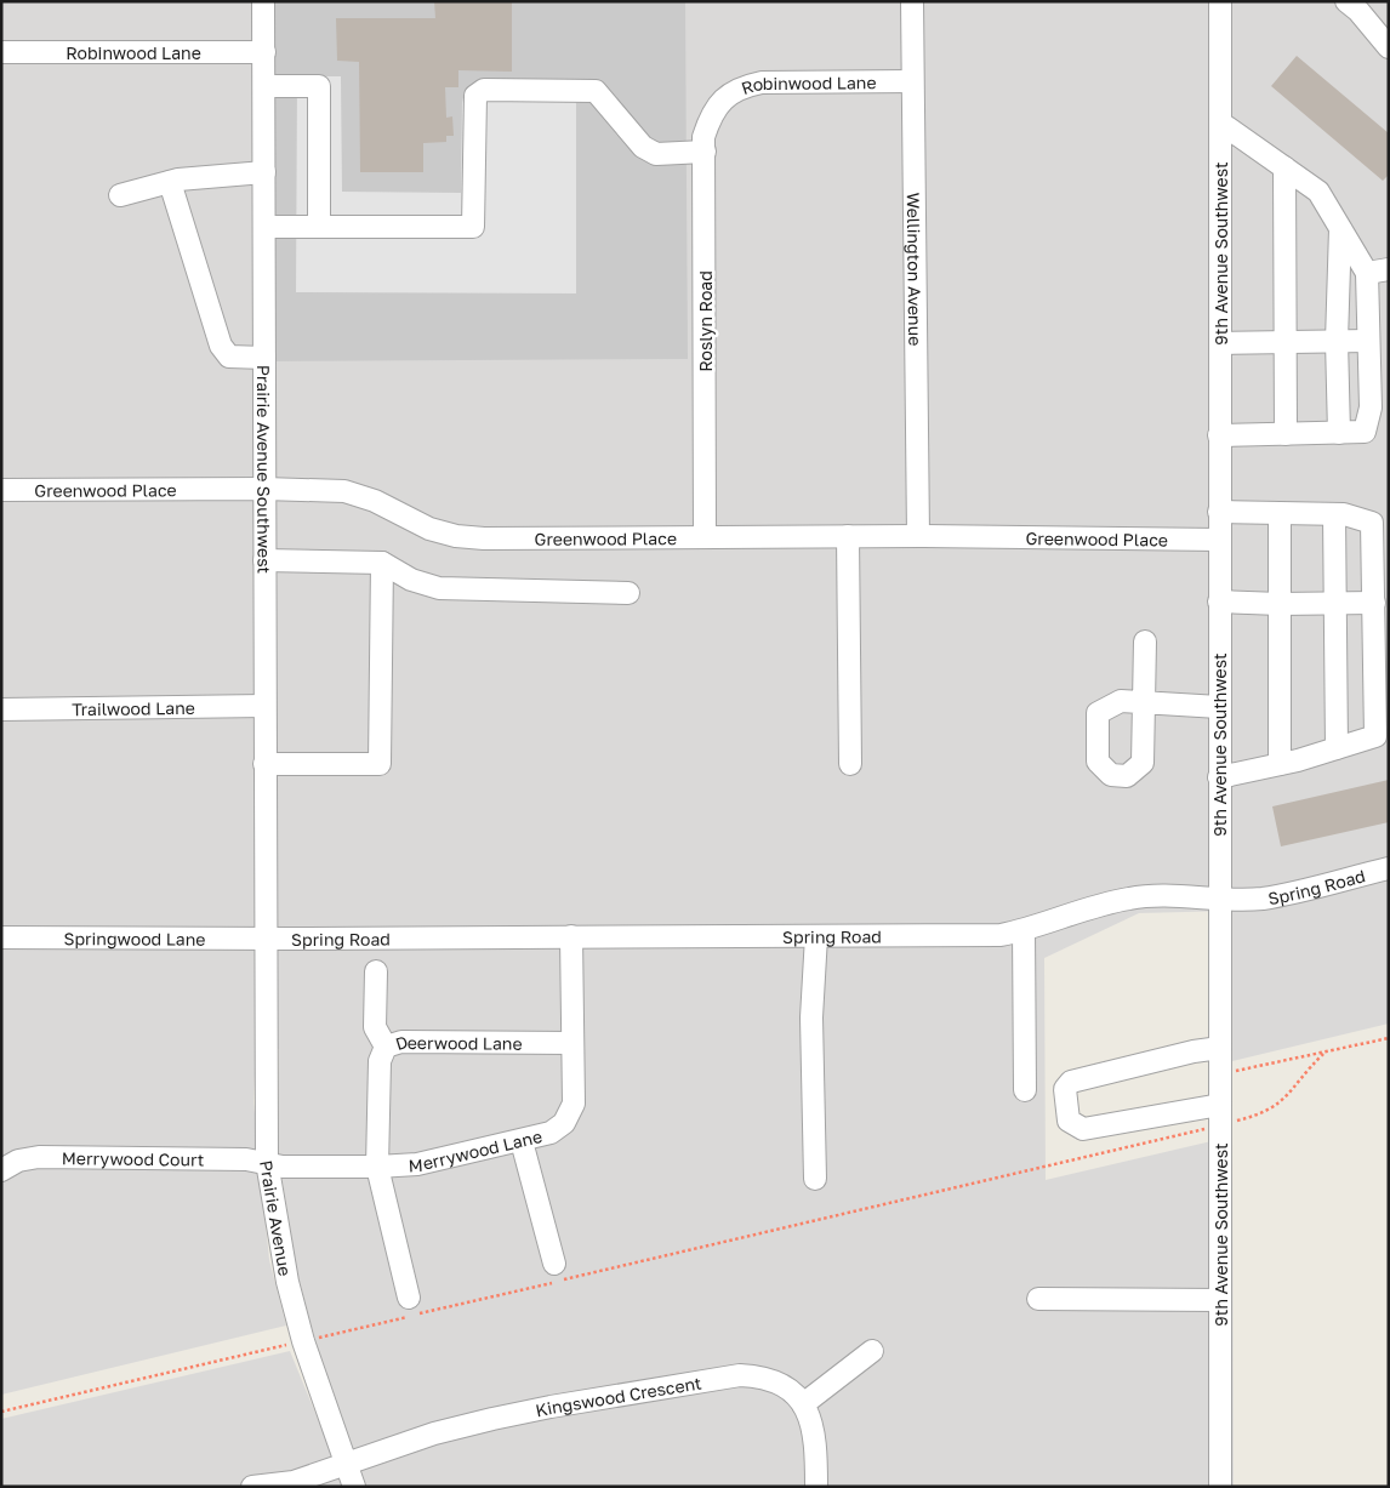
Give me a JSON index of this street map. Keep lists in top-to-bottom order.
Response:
{
  "streets": {
    "street": [
      "Robinwood Lane",
      "9th Avenue Southwest",
      "Wellington Avenue",
      "Roslyn Road",
      "Prairie Avenue Southwest",
      "Greenwood Place",
      "Trailwood Lane",
      "Spring Road",
      "Springwood Lane",
      "Deerwood Lane",
      "Merrywood Lane",
      "Merrywood Court",
      "Prairie Avenue",
      "Kingswood Crescent"
    ]
  },
  "crossings": [
    ["Robinwood Lane", "Wellington Avenue"],
    ["Robinwood Lane", "Roslyn Road"],
    ["Robinwood Lane", "Prairie Avenue Southwest"],
    ["9th Avenue Southwest", "Greenwood Place"],
    ["9th Avenue Southwest", "Spring Road"],
    ["Wellington Avenue", "Greenwood Place"],
    ["Roslyn Road", "Greenwood Place"],
    ["Prairie Avenue Southwest", "Greenwood Place"],
    ["Prairie Avenue Southwest", "Trailwood Lane"],
    ["Prairie Avenue Southwest", "Spring Road"],
    ["Prairie Avenue Southwest", "Springwood Lane"],
    ["Prairie Avenue Southwest", "Prairie Avenue"],
    ["Spring Road", "Springwood Lane"],
    ["Spring Road", "Merrywood Lane"],
    ["Spring Road", "Prairie Avenue"],
    ["Springwood Lane", "Prairie Avenue"],
    ["Deerwood Lane", "Merrywood Lane"],
    ["Merrywood Lane", "Merrywood Court"],
    ["Merrywood Lane", "Prairie Avenue"],
    ["Merrywood Court", "Prairie Avenue"],
    ["Prairie Avenue", "Kingswood Crescent"]
  ]
}
